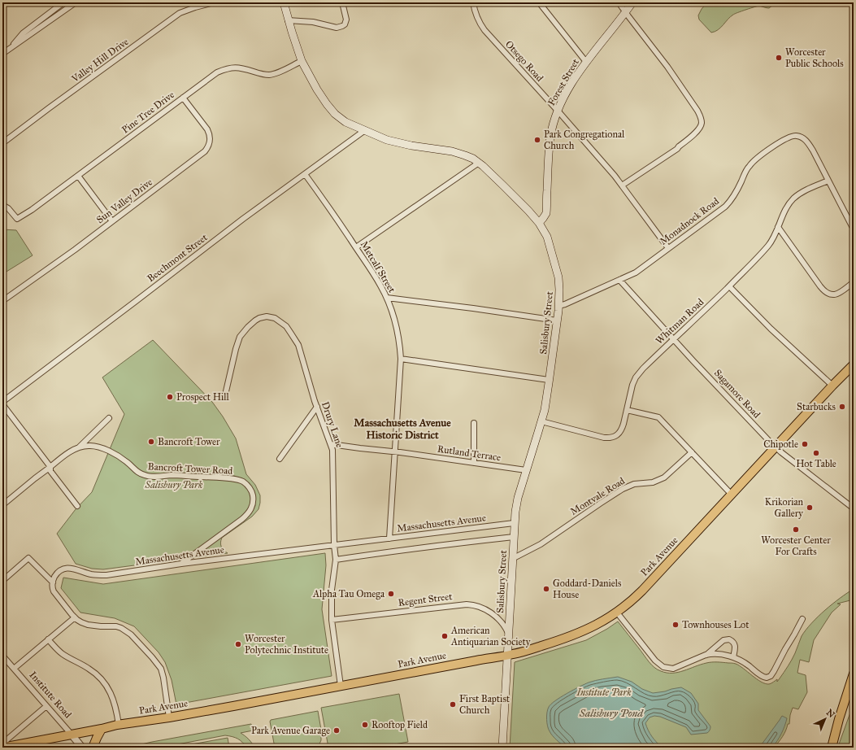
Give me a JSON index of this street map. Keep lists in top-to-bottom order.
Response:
{
  "streets": {
    "main road": ["Forest Street", "Salisbury Street", "Park Avenue"],
    "street": [
      "Valley Hill Drive",
      "Otsego Road",
      "Pine Tree Drive",
      "Sun Valley Drive",
      "Monadnock Road",
      "Beechmont Street",
      "Metcalf Street",
      "Whitman Road",
      "Sagamore Road",
      "Drury Lane",
      "Rutland Terrace",
      "Bancroft Tower Road",
      "Montvale Road",
      "Massachusetts Avenue",
      "Regent Street",
      "Institute Road"
    ]
  },
  "crossings": [
    ["Otsego Road", "Forest Street"],
    ["Otsego Road", "Monadnock Road"],
    ["Forest Street", "Salisbury Street"],
    ["Pine Tree Drive", "Sun Valley Drive"],
    ["Pine Tree Drive", "Salisbury Street"],
    ["Monadnock Road", "Whitman Road"],
    ["Monadnock Road", "Salisbury Street"],
    ["Monadnock Road", "Sagamore Road"],
    ["Beechmont Street", "Metcalf Street"],
    ["Beechmont Street", "Salisbury Street"],
    ["Metcalf Street", "Rutland Terrace"],
    ["Metcalf Street", "Massachusetts Avenue"],
    ["Whitman Road", "Salisbury Street"],
    ["Whitman Road", "Sagamore Road"],
    ["Salisbury Street", "Rutland Terrace"],
    ["Salisbury Street", "Montvale Road"],
    ["Salisbury Street", "Massachusetts Avenue"],
    ["Salisbury Street", "Park Avenue"],
    ["Salisbury Street", "Regent Street"],
    ["Sagamore Road", "Park Avenue"],
    ["Drury Lane", "Rutland Terrace"],
    ["Drury Lane", "Massachusetts Avenue"],
    ["Drury Lane", "Park Avenue"],
    ["Drury Lane", "Regent Street"],
    ["Bancroft Tower Road", "Massachusetts Avenue"],
    ["Park Avenue", "Institute Road"]
  ],
  "districts": ["Massachusetts Avenue Historic District"],
  "water": ["Salisbury Pond"],
  "parks": ["Salisbury Park", "Institute Park"],
  "places": [
    "Worcester Public Schools",
    "Park Congregational Church",
    "Prospect Hill",
    "Starbucks",
    "Bancroft Tower",
    "Chipotle",
    "Hot Table",
    "Krikorian Gallery",
    "Worcester Center For Crafts",
    "Goddard-Daniels House",
    "Alpha Tau Omega",
    "Townhouses Lot",
    "American Antiquarian Society",
    "Worcester Polytechnic Institute",
    "First Baptist Church",
    "Rooftop Field",
    "Park Avenue Garage"
  ],
  "north": "top right"
}
